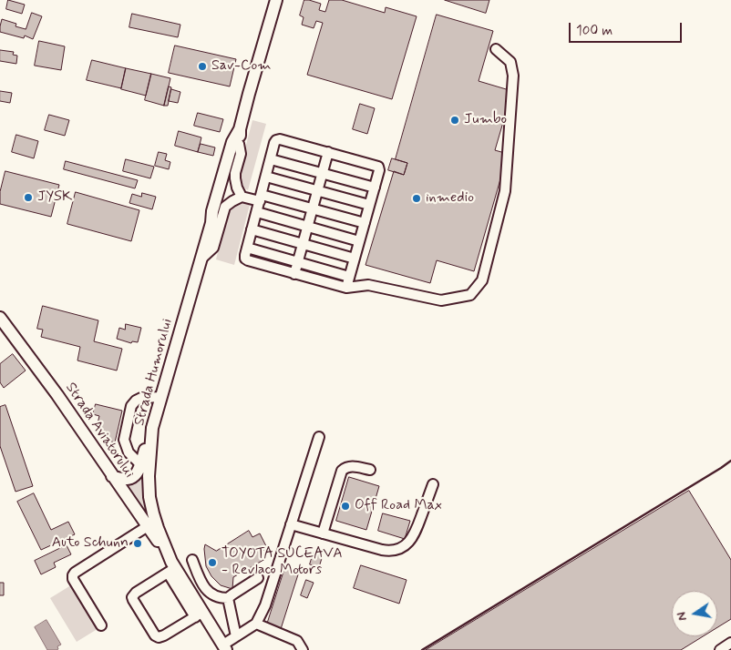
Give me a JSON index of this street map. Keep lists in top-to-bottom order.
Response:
{
  "streets": {
    "main road": ["Strada Humorului", "Strada Aviatorului"]
  },
  "crossings": [
    ["Strada Humorului", "Strada Aviatorului"]
  ],
  "places": [
    "Sav-Com",
    "Jumbo",
    "JYSK",
    "inmedio",
    "Off Road Max",
    "Auto Schunn",
    "TOYOTA SUCEAVA - Revlaco Motors"
  ],
  "scale_bar": "100 m",
  "north": "left"
}
